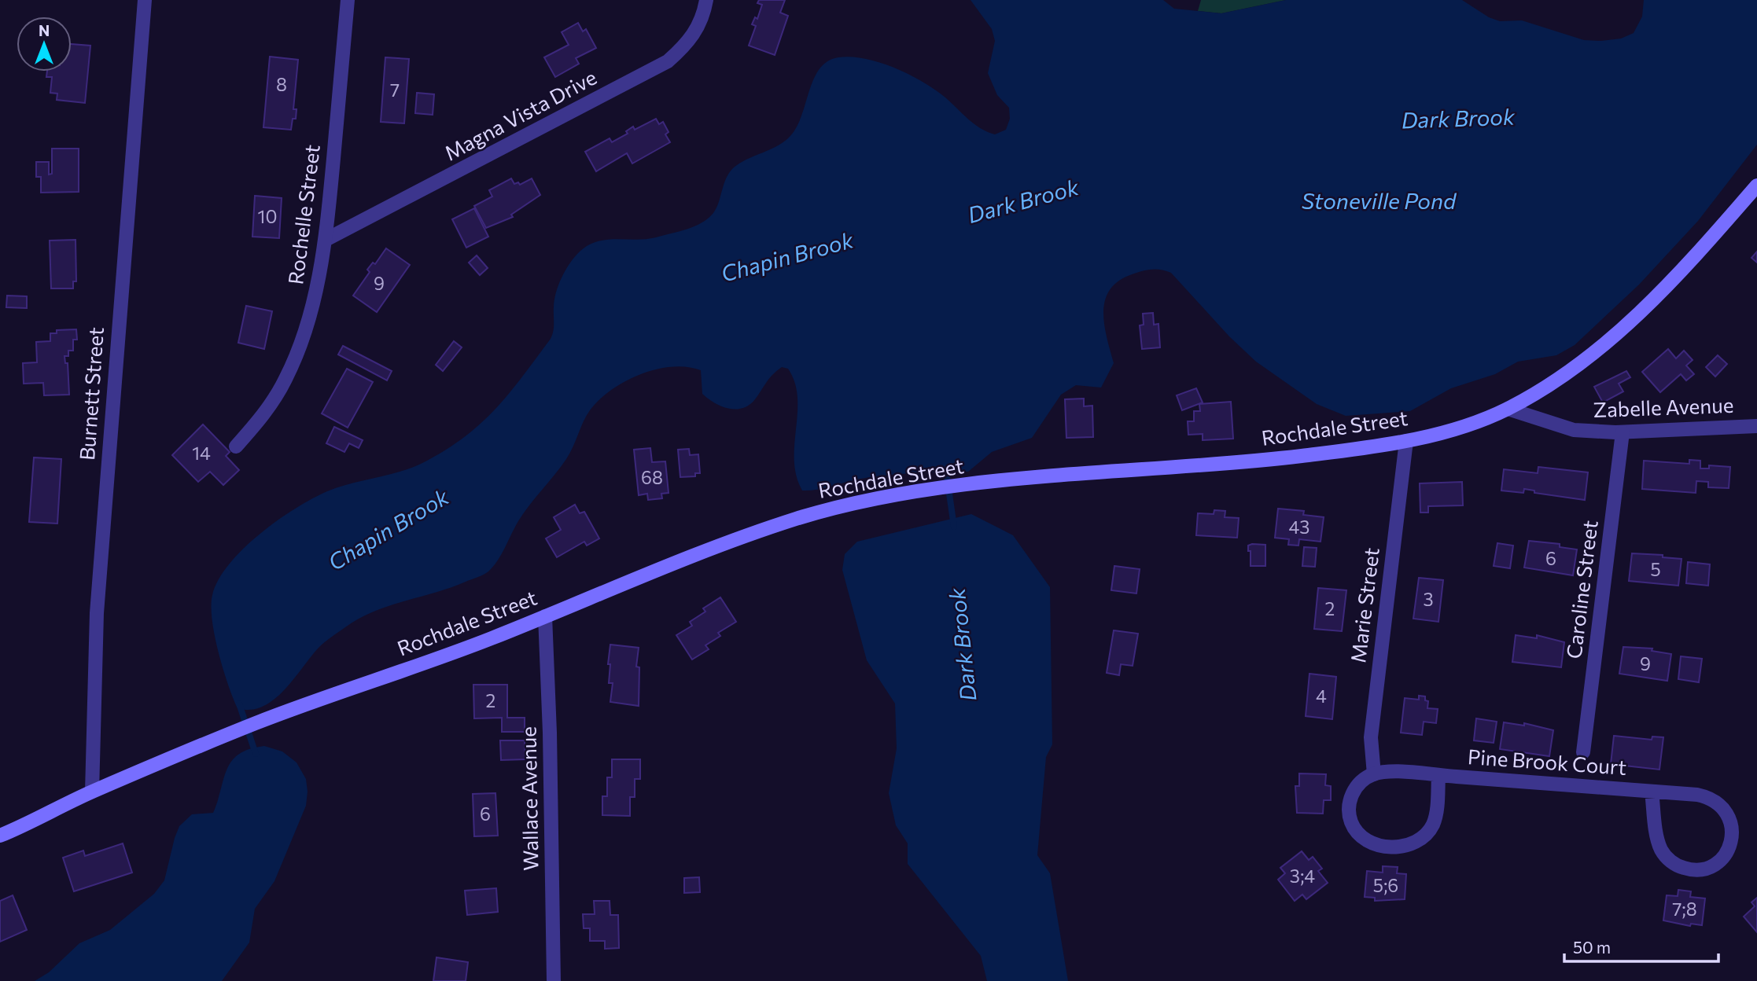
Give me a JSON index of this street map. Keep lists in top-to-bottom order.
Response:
{
  "streets": {
    "street": [
      "Magna Vista Drive",
      "Rochelle Street",
      "Burnett Street",
      "Zabelle Avenue",
      "Rochdale Street",
      "Caroline Street",
      "Marie Street",
      "Pine Brook Court",
      "Wallace Avenue"
    ]
  },
  "crossings": [
    ["Magna Vista Drive", "Rochelle Street"],
    ["Burnett Street", "Rochdale Street"],
    ["Zabelle Avenue", "Rochdale Street"],
    ["Zabelle Avenue", "Caroline Street"],
    ["Rochdale Street", "Marie Street"],
    ["Rochdale Street", "Wallace Avenue"],
    ["Marie Street", "Pine Brook Court"]
  ],
  "water": ["Dark Brook", "Stoneville Pond", "Chapin Brook"],
  "house_numbers": [
    "8",
    "7",
    "10",
    "9",
    "14",
    "68",
    "43",
    "6",
    "5",
    "3",
    "2",
    "9",
    "4",
    "2",
    "6",
    "3;4",
    "5;6",
    "7;8"
  ],
  "scale_bar": "50 m",
  "north": "top"
}
